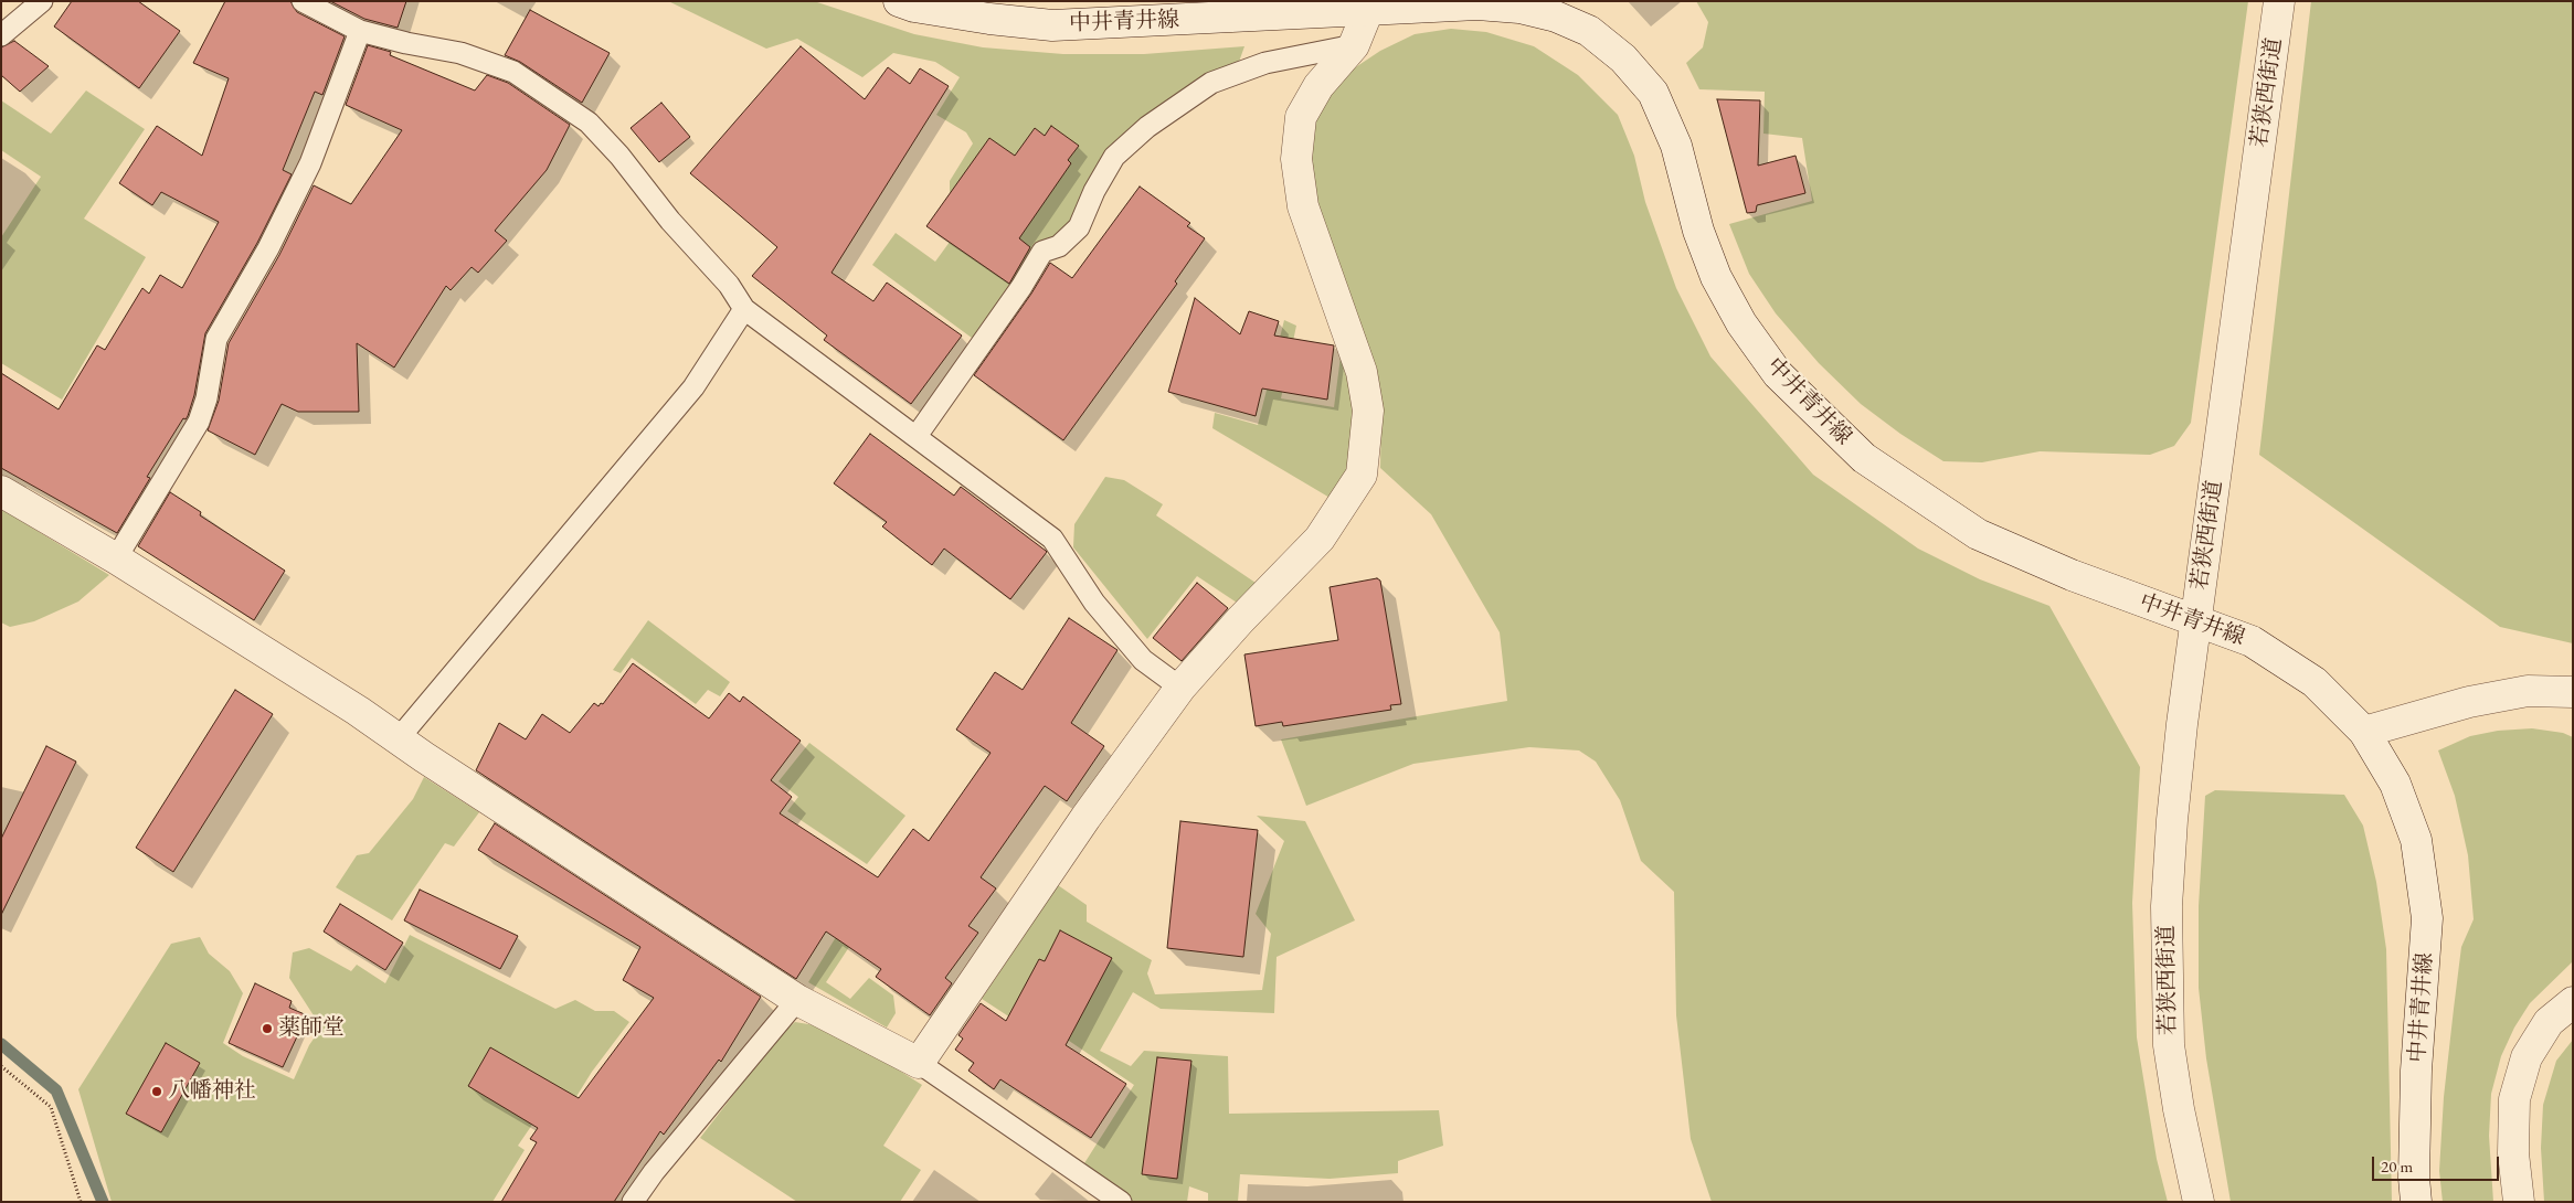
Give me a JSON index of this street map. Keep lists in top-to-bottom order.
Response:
{
  "streets": {
    "street": ["中井青井線", "若狭西街道"]
  },
  "crossings": [
    ["中井青井線", "若狭西街道"]
  ],
  "places": ["薬師堂", "八幡神社"],
  "scale_bar": "20 m"
}
